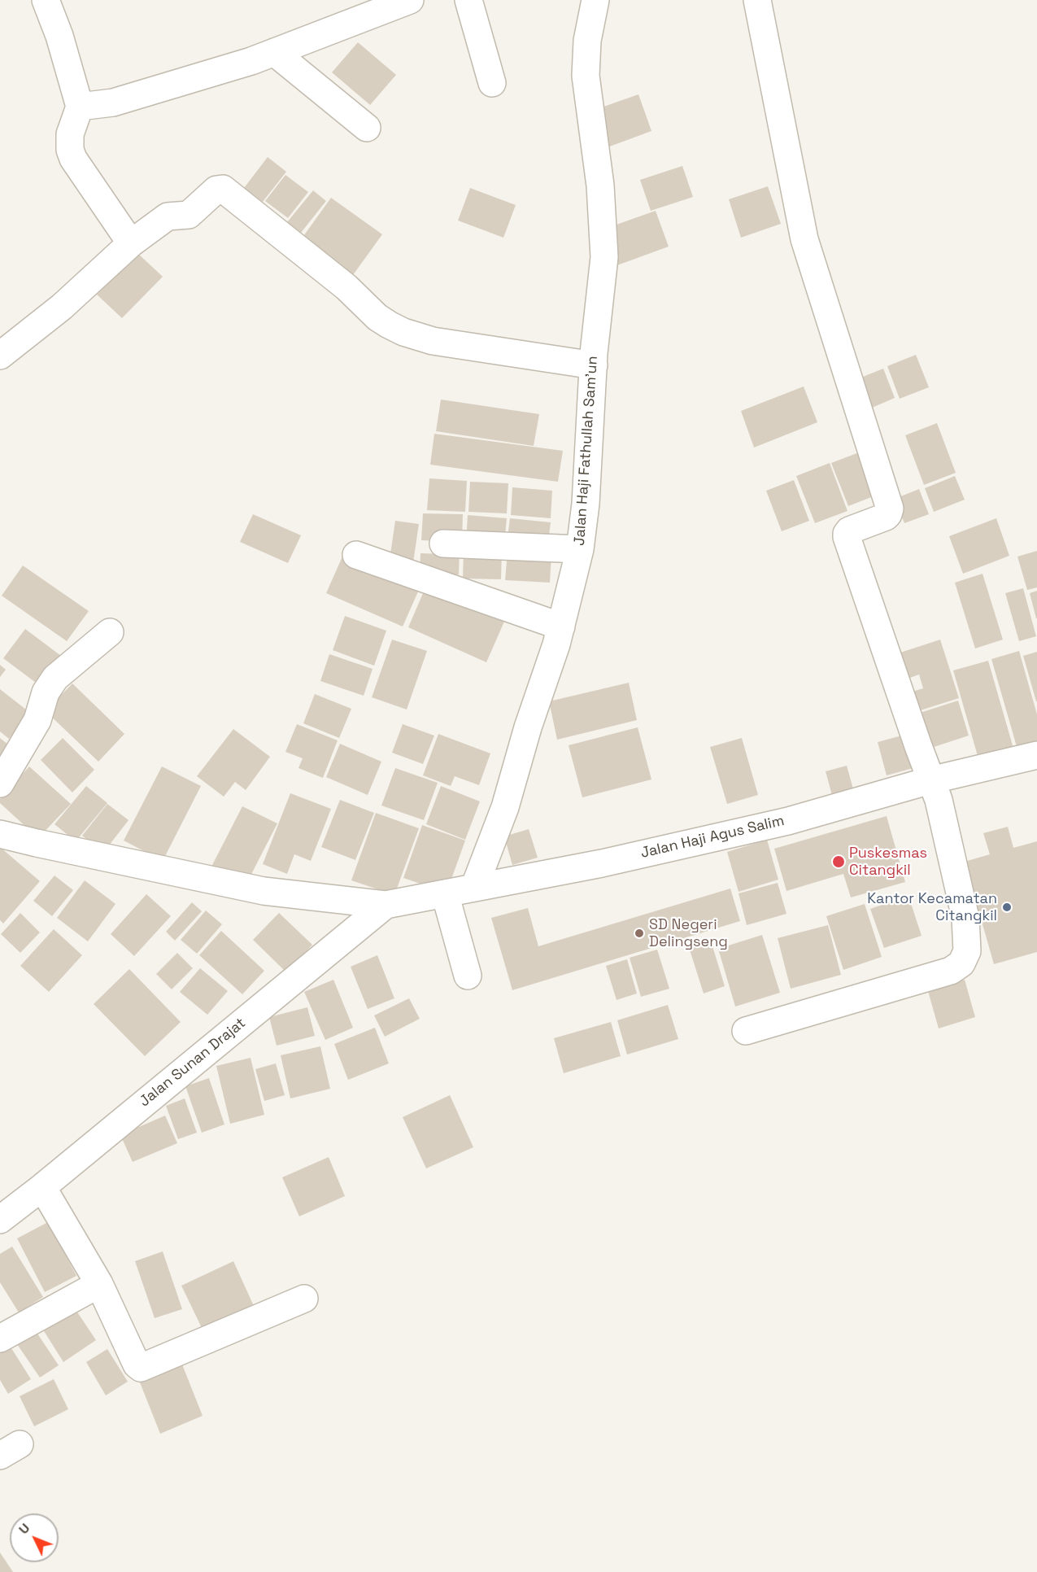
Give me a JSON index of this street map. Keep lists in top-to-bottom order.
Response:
{
  "streets": {
    "street": ["Jalan Haji Fathullah Sam'un", "Jalan Haji Agus Salim", "Jalan Sunan Drajat"]
  },
  "crossings": [
    ["Jalan Haji Fathullah Sam'un", "Jalan Haji Agus Salim"],
    ["Jalan Haji Agus Salim", "Jalan Sunan Drajat"]
  ],
  "places": ["Puskesmas Citangkil", "Kantor Kecamatan Citangkil", "SD Negeri Delingseng"],
  "north": "top left"
}
